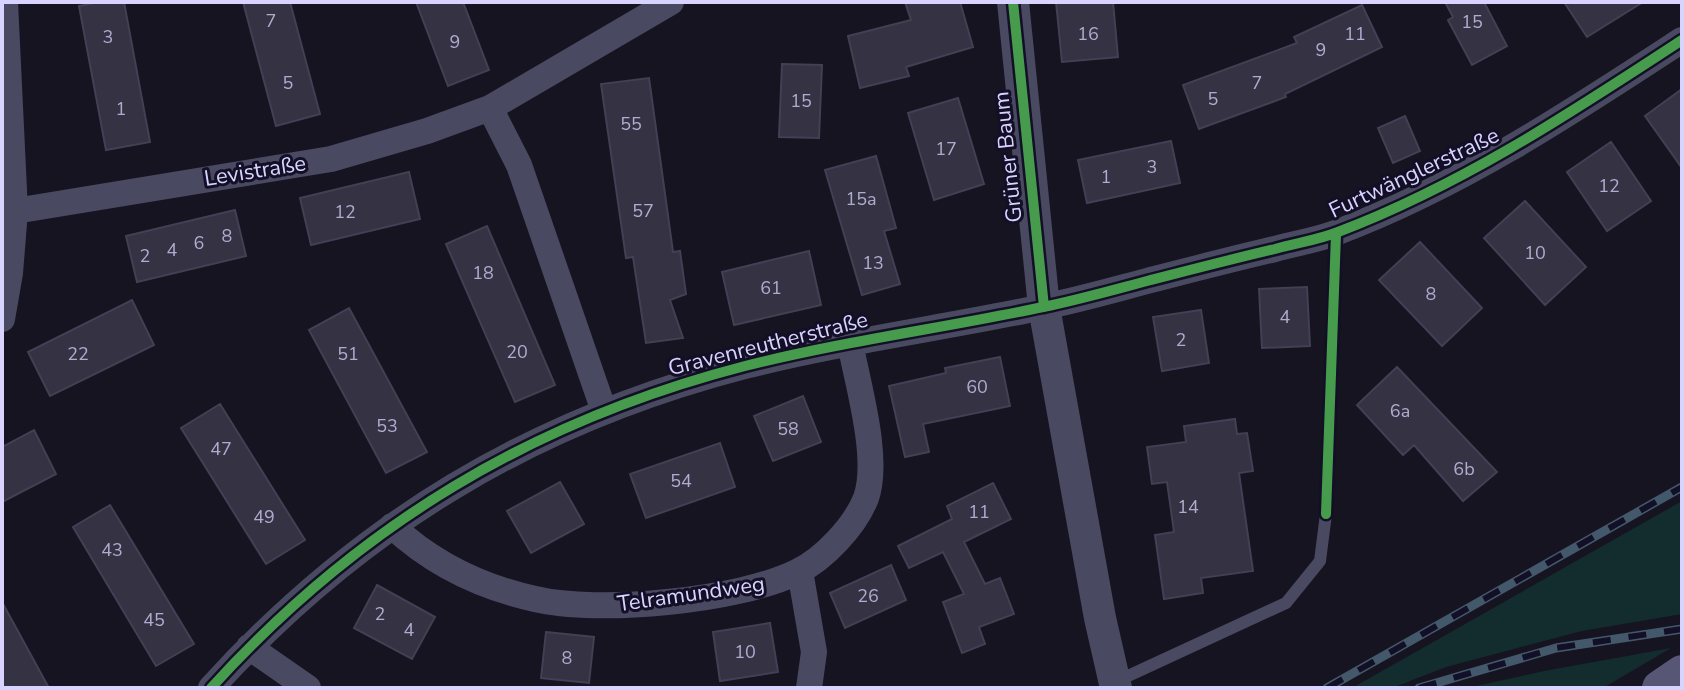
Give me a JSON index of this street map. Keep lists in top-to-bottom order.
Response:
{
  "streets": {
    "street": [
      "Grüner Baum",
      "Levistraße",
      "Furtwänglerstraße",
      "Gravenreutherstraße",
      "Telramundweg"
    ]
  },
  "crossings": [
    ["Grüner Baum", "Furtwänglerstraße"],
    ["Grüner Baum", "Gravenreutherstraße"],
    ["Furtwänglerstraße", "Gravenreutherstraße"],
    ["Gravenreutherstraße", "Telramundweg"]
  ],
  "house_numbers": [
    "7",
    "15",
    "16",
    "11",
    "3",
    "9",
    "9",
    "5",
    "7",
    "5",
    "15",
    "1",
    "55",
    "17",
    "3",
    "1",
    "12",
    "15a",
    "57",
    "12",
    "8",
    "6",
    "4",
    "10",
    "2",
    "13",
    "18",
    "61",
    "8",
    "4",
    "2",
    "20",
    "22",
    "51",
    "60",
    "6a",
    "53",
    "58",
    "47",
    "6b",
    "54",
    "14",
    "11",
    "49",
    "43",
    "26",
    "2",
    "45",
    "4",
    "10",
    "8"
  ]
}
